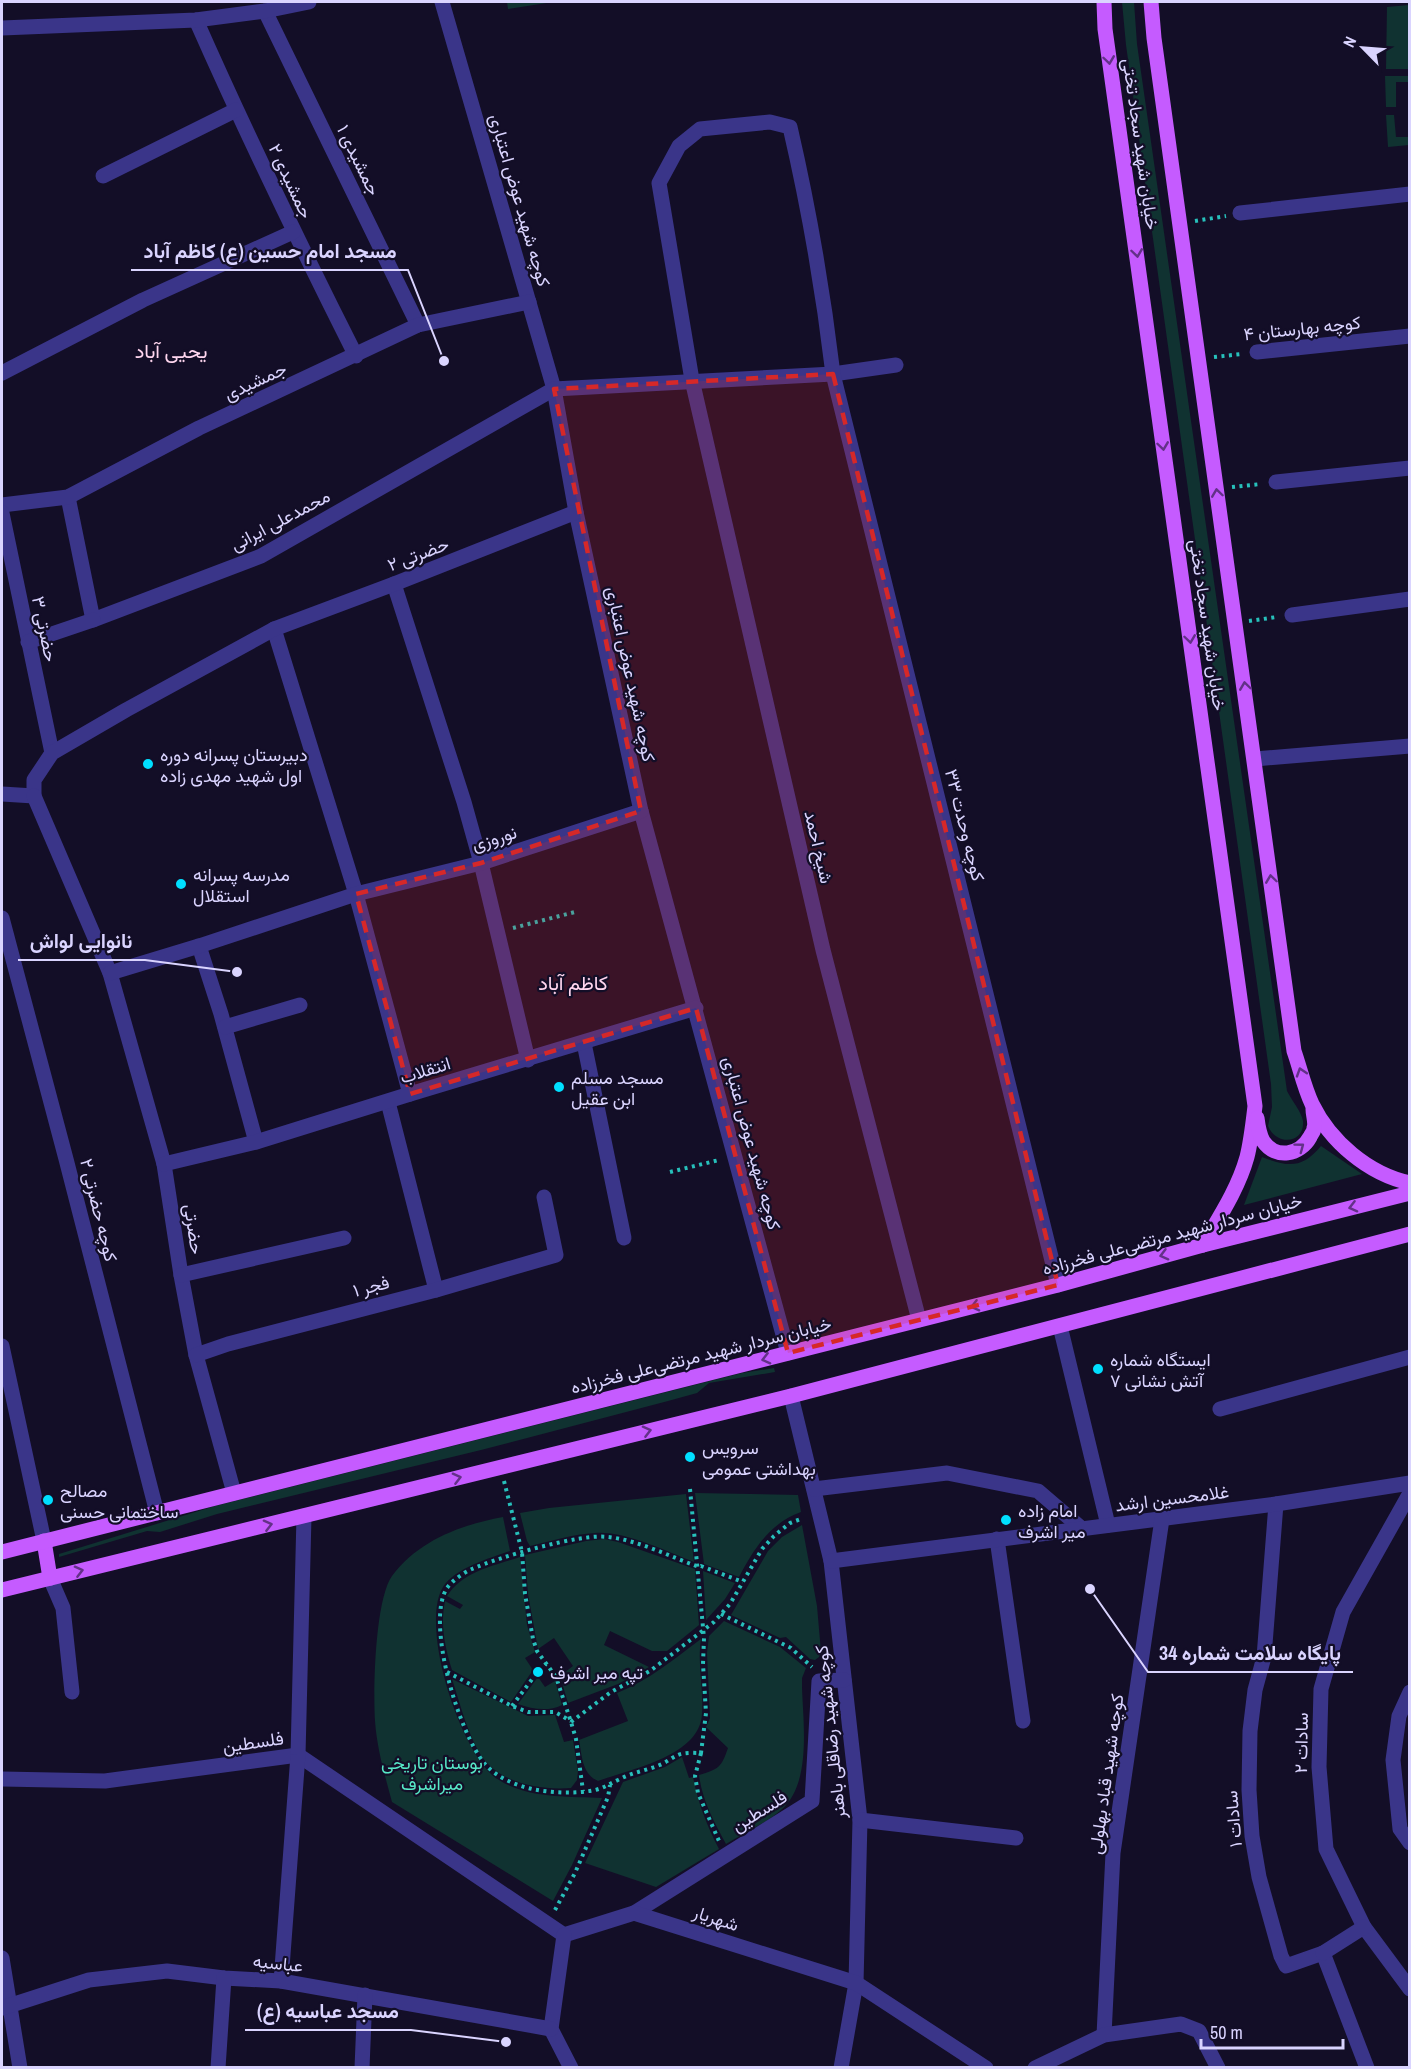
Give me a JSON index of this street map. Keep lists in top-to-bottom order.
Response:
{
  "streets": {
    "main road": ["خیابان شهید سجاد تختی", "خیابان سردار شهید مرتضی‌علی فخرزاده"],
    "street": [
      "جمشیدی ۱",
      "جمشیدی ۲",
      "کوچه شهید عوض اعتباری",
      "کوچه بهارستان ۴",
      "جمشیدی",
      "محمدعلی ایرانی",
      "حضرتی ۲",
      "حضرتی ۳",
      "کوچه وحدت ۳۳",
      "نوروزی",
      "شیخ احمد",
      "انتقلاب",
      "کوچه حضرتی ۲",
      "حضرتی",
      "فجر ۱",
      "غلامحسین ارشد",
      "کوچه شهید رضاقلی باهنر",
      "فلسطین",
      "سادات ۲",
      "کوچه شهید قباد بهلولی",
      "سادات ۱",
      "شهریار",
      "عباسیه"
    ]
  },
  "crossings": [
    ["خیابان شهید سجاد تختی", "کوچه بهارستان ۴"],
    ["خیابان شهید سجاد تختی", "خیابان سردار شهید مرتضی‌علی فخرزاده"],
    ["جمشیدی ۱", "جمشیدی"],
    ["جمشیدی ۲", "جمشیدی"],
    ["کوچه شهید عوض اعتباری", "جمشیدی"],
    ["کوچه شهید عوض اعتباری", "محمدعلی ایرانی"],
    ["کوچه شهید عوض اعتباری", "حضرتی ۲"],
    ["کوچه شهید عوض اعتباری", "نوروزی"],
    ["کوچه شهید عوض اعتباری", "انتقلاب"],
    ["کوچه شهید عوض اعتباری", "خیابان سردار شهید مرتضی‌علی فخرزاده"],
    ["محمدعلی ایرانی", "حضرتی ۳"],
    ["حضرتی ۲", "حضرتی ۳"],
    ["کوچه وحدت ۳۳", "شیخ احمد"],
    ["کوچه وحدت ۳۳", "خیابان سردار شهید مرتضی‌علی فخرزاده"],
    ["نوروزی", "حضرتی"],
    ["شیخ احمد", "خیابان سردار شهید مرتضی‌علی فخرزاده"],
    ["انتقلاب", "حضرتی"],
    ["کوچه حضرتی ۲", "خیابان سردار شهید مرتضی‌علی فخرزاده"],
    ["حضرتی", "خیابان سردار شهید مرتضی‌علی فخرزاده"],
    ["حضرتی", "فجر ۱"],
    ["غلامحسین ارشد", "کوچه شهید رضاقلی باهنر"],
    ["غلامحسین ارشد", "کوچه شهید قباد بهلولی"],
    ["غلامحسین ارشد", "سادات ۱"],
    ["کوچه شهید رضاقلی باهنر", "شهریار"],
    ["فلسطین", "شهریار"]
  ],
  "districts": ["یحیی آباد", "کاظم آباد"],
  "parks": ["بوستان تاریخی میراشرف"],
  "places": [
    "مسجد امام حسین (ع) کاظم آباد",
    "دبیرستان پسرانه دوره اول شهید مهدی زاده",
    "مدرسه پسرانه استقلال",
    "نانوایی لواش",
    "مسجد مسلم ابن عقیل",
    "ایستگاه شماره ۷ آتش نشانی",
    "سرویس بهداشتی عمومی",
    "مصالح ساختمانی حسنی",
    "امام زاده میر اشرف",
    "پایگاه سلامت شماره 34",
    "تپه میر اشرف",
    "مسجد عباسیه (ع)"
  ],
  "scale_bar": "50 m",
  "north": "top left"
}
